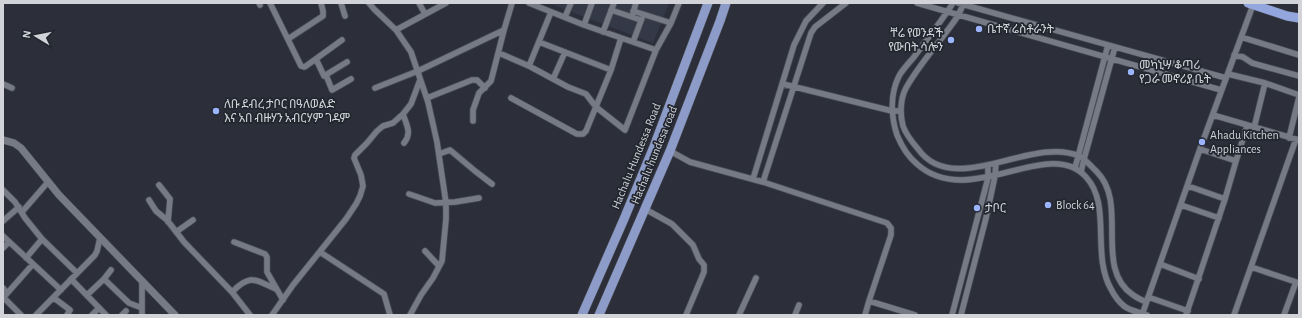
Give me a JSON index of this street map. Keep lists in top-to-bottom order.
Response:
{
  "streets": {
    "main road": ["Hachalu hundesa road", "Hachalu Hundessa Road"]
  },
  "places": [
    "ቤተኛ ሬስቶራንት",
    "ቸሬ የወንዳች የውበት ሳሎን",
    "መካኒሣ ቆጣሪ የጋራ መኖሪያ ቤት",
    "ለቡ ደብረ ታቦር በዓለወልድ እና አበ ብዙሃን አብርሃም ገዳም",
    "Ahadu Kitchen Appliances",
    "Block 64",
    "ታቦር"
  ],
  "north": "left"
}
